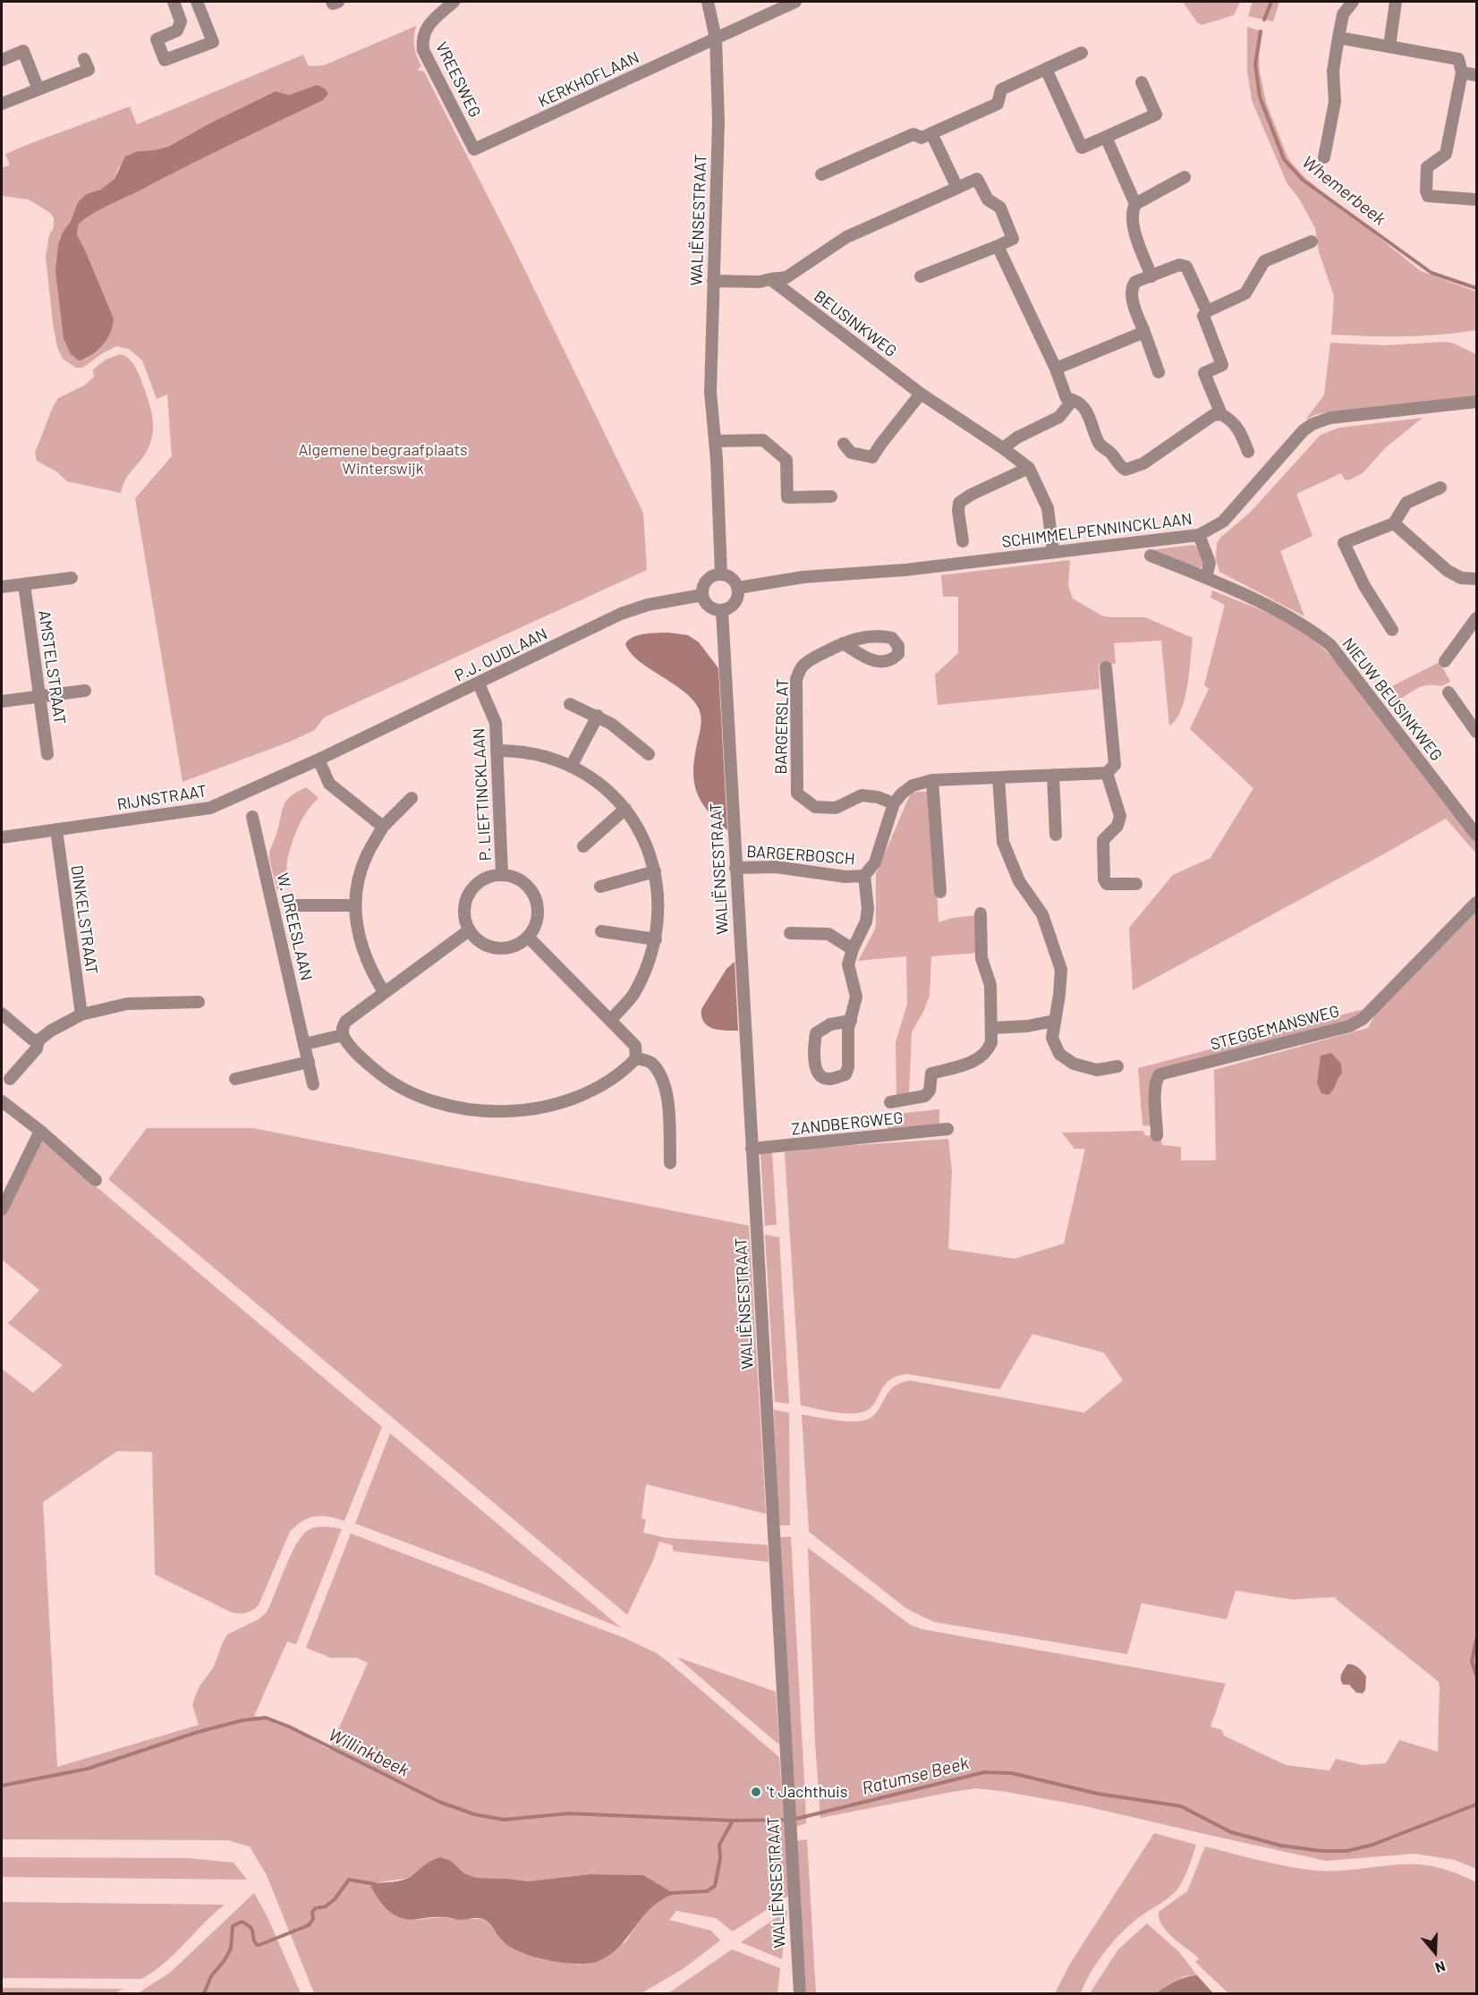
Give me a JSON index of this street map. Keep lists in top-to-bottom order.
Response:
{
  "streets": {
    "street": [
      "VREESWEG",
      "KERKHOFLAAN",
      "WALIËNSESTRAAT",
      "BEUSINKWEG",
      "SCHIMMELPENNINCKLAAN",
      "P.J. OUDLAAN",
      "AMSTELSTRAAT",
      "NIEUW BEUSINKWEG",
      "BARGERSLAT",
      "P. LIEFTINCKLAAN",
      "RIJNSTRAAT",
      "BARGERBOSCH",
      "DINKELSTRAAT",
      "W. DREESLAAN",
      "STEGGEMANSWEG",
      "ZANDBERGWEG"
    ]
  },
  "crossings": [
    ["VREESWEG", "KERKHOFLAAN"],
    ["KERKHOFLAAN", "WALIËNSESTRAAT"],
    ["WALIËNSESTRAAT", "SCHIMMELPENNINCKLAAN"],
    ["WALIËNSESTRAAT", "P.J. OUDLAAN"],
    ["WALIËNSESTRAAT", "BARGERBOSCH"],
    ["WALIËNSESTRAAT", "ZANDBERGWEG"],
    ["SCHIMMELPENNINCKLAAN", "P.J. OUDLAAN"],
    ["P.J. OUDLAAN", "P. LIEFTINCKLAAN"],
    ["P.J. OUDLAAN", "RIJNSTRAAT"],
    ["BARGERSLAT", "BARGERBOSCH"],
    ["RIJNSTRAAT", "DINKELSTRAAT"]
  ],
  "water": ["Whemerbeek", "Willinkbeek", "Ratumse Beek"],
  "parks": ["Algemene begraafplaats Winterswijk"],
  "places": ["'t Jachthuis"],
  "north": "bottom"
}
